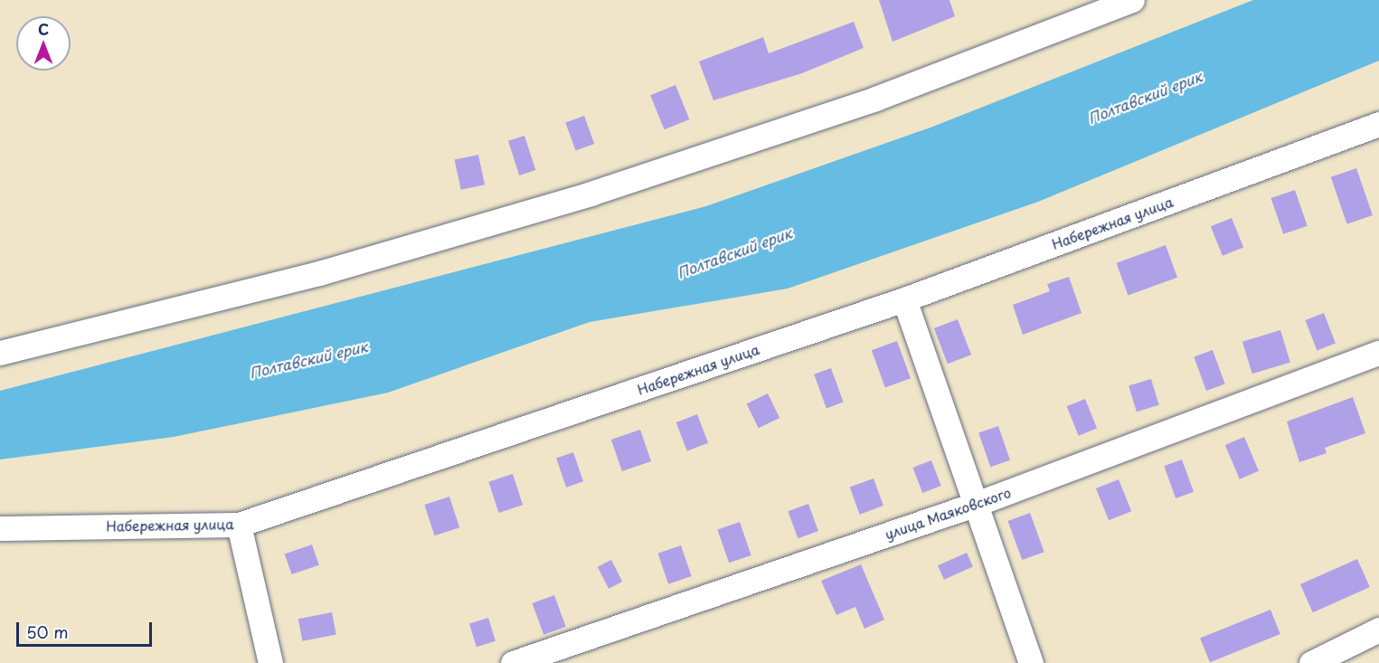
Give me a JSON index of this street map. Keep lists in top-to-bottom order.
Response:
{
  "streets": {
    "street": ["Набережная улица", "улица Маяковского"]
  },
  "water": ["Полтавский ерик"],
  "scale_bar": "50 m",
  "north": "top"
}
